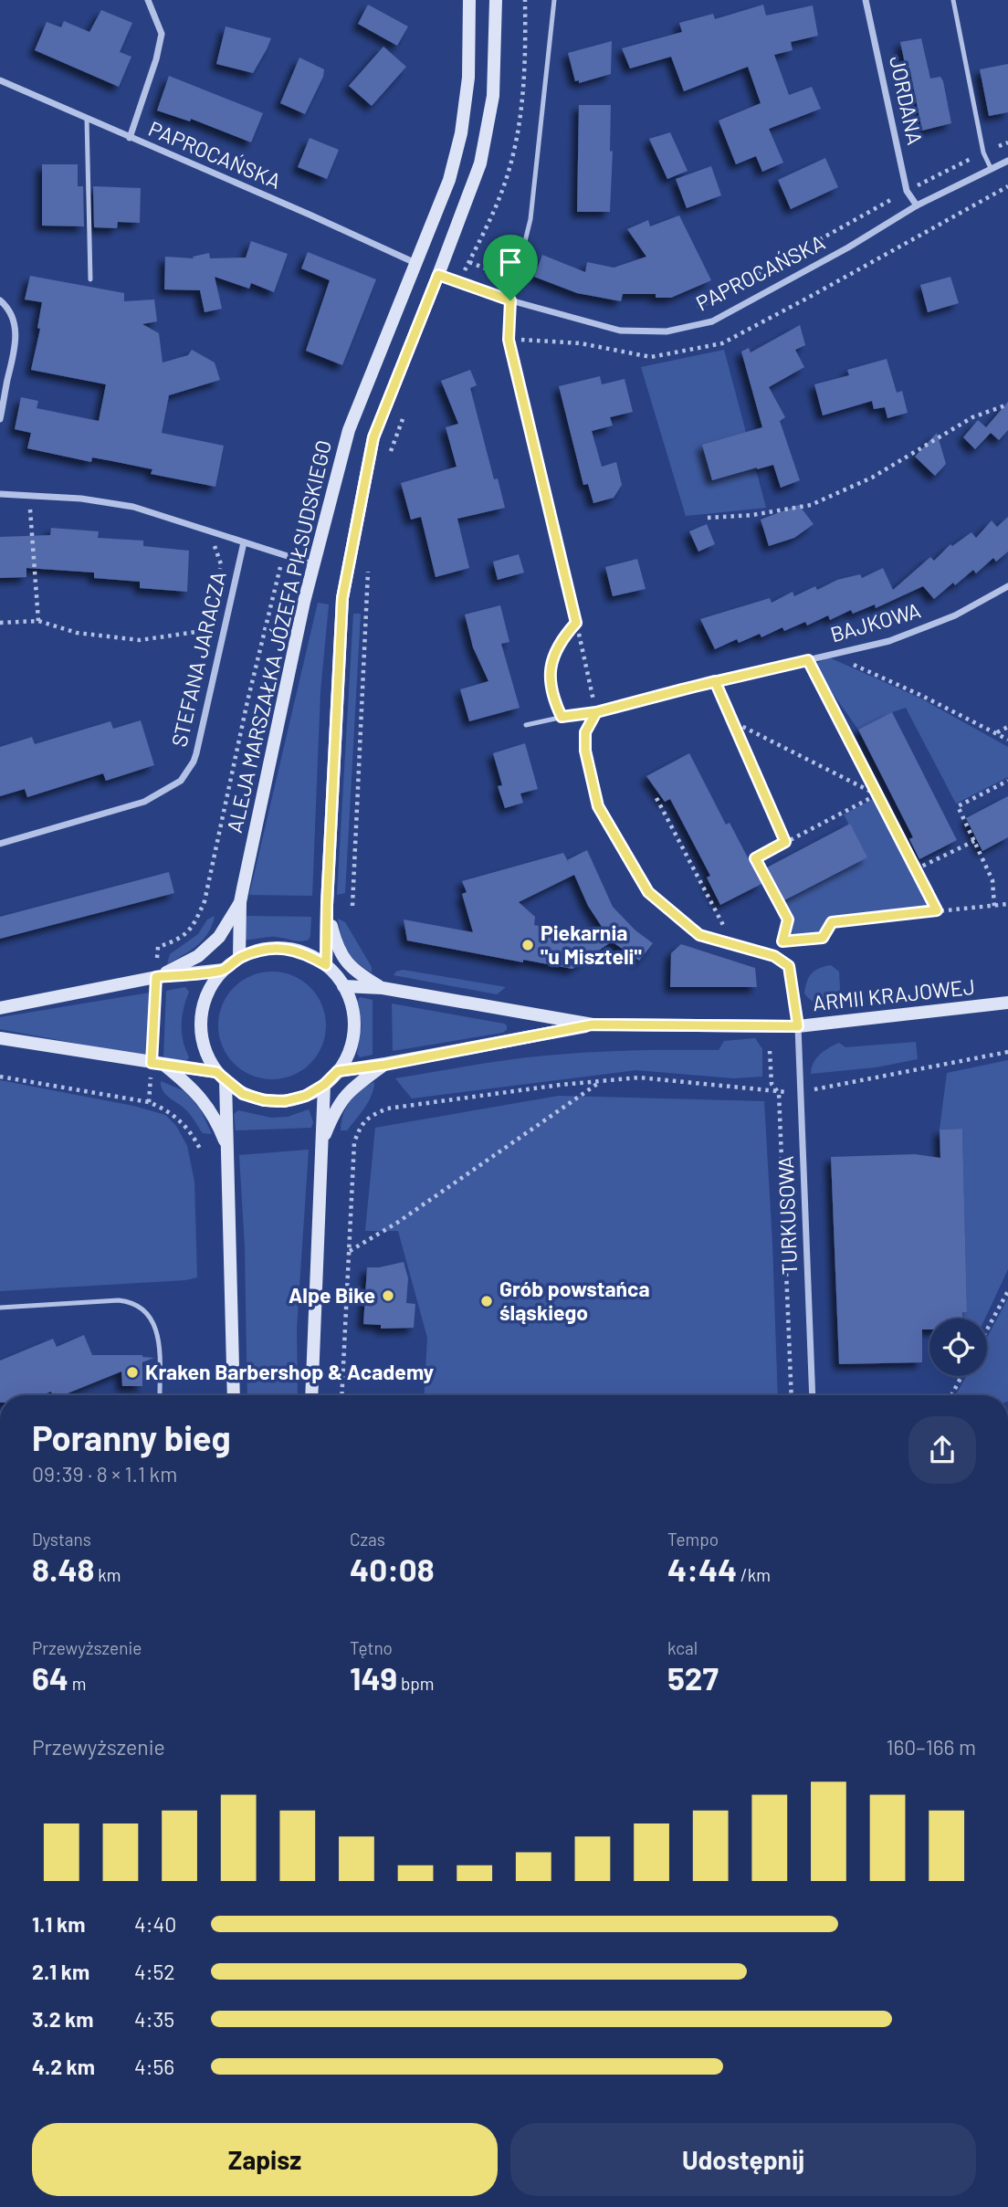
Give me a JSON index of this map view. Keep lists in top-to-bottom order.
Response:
{
  "streets": {
    "main road": ["ALEJA MARSZAŁKA JÓZEFA PIŁSUDSKIEGO", "ARMII KRAJOWEJ"],
    "street": [
      "JORDANA",
      "PAPROCAŃSKA",
      "BAJKOWA",
      "STEFANA JARACZA",
      "TURKUSOWA"
    ]
  },
  "crossings": [
    ["JORDANA", "PAPROCAŃSKA"],
    ["PAPROCAŃSKA", "ALEJA MARSZAŁKA JÓZEFA PIŁSUDSKIEGO"],
    ["ALEJA MARSZAŁKA JÓZEFA PIŁSUDSKIEGO", "ARMII KRAJOWEJ"],
    ["ARMII KRAJOWEJ", "TURKUSOWA"]
  ],
  "places": [
    "Piekarnia \"u Miszteli\"",
    "Alpe Bike",
    "Grób powstańca śląskiego",
    "Kraken Barbershop & Academy"
  ],
  "page": {
    "heading": ["Poranny bieg", "09:39 · 8 × 1.1 km"],
    "stats": [
      ["Dystans", "8.48 km"],
      ["Czas", "40:08"],
      ["Tempo", "4:44 /km"],
      ["Przewyższenie", "64 m"],
      ["Tętno", "149 bpm"],
      ["kcal", "527"]
    ],
    "chart": ["Przewyższenie", "160–166 m"],
    "list": [
      {
        "name": "1.1 km",
        "note": "4:40"
      },
      {
        "name": "2.1 km",
        "note": "4:52"
      },
      {
        "name": "3.2 km",
        "note": "4:35"
      },
      {
        "name": "4.2 km",
        "note": "4:56"
      }
    ],
    "buttons": ["Zapisz", "Udostępnij"]
  }
}
